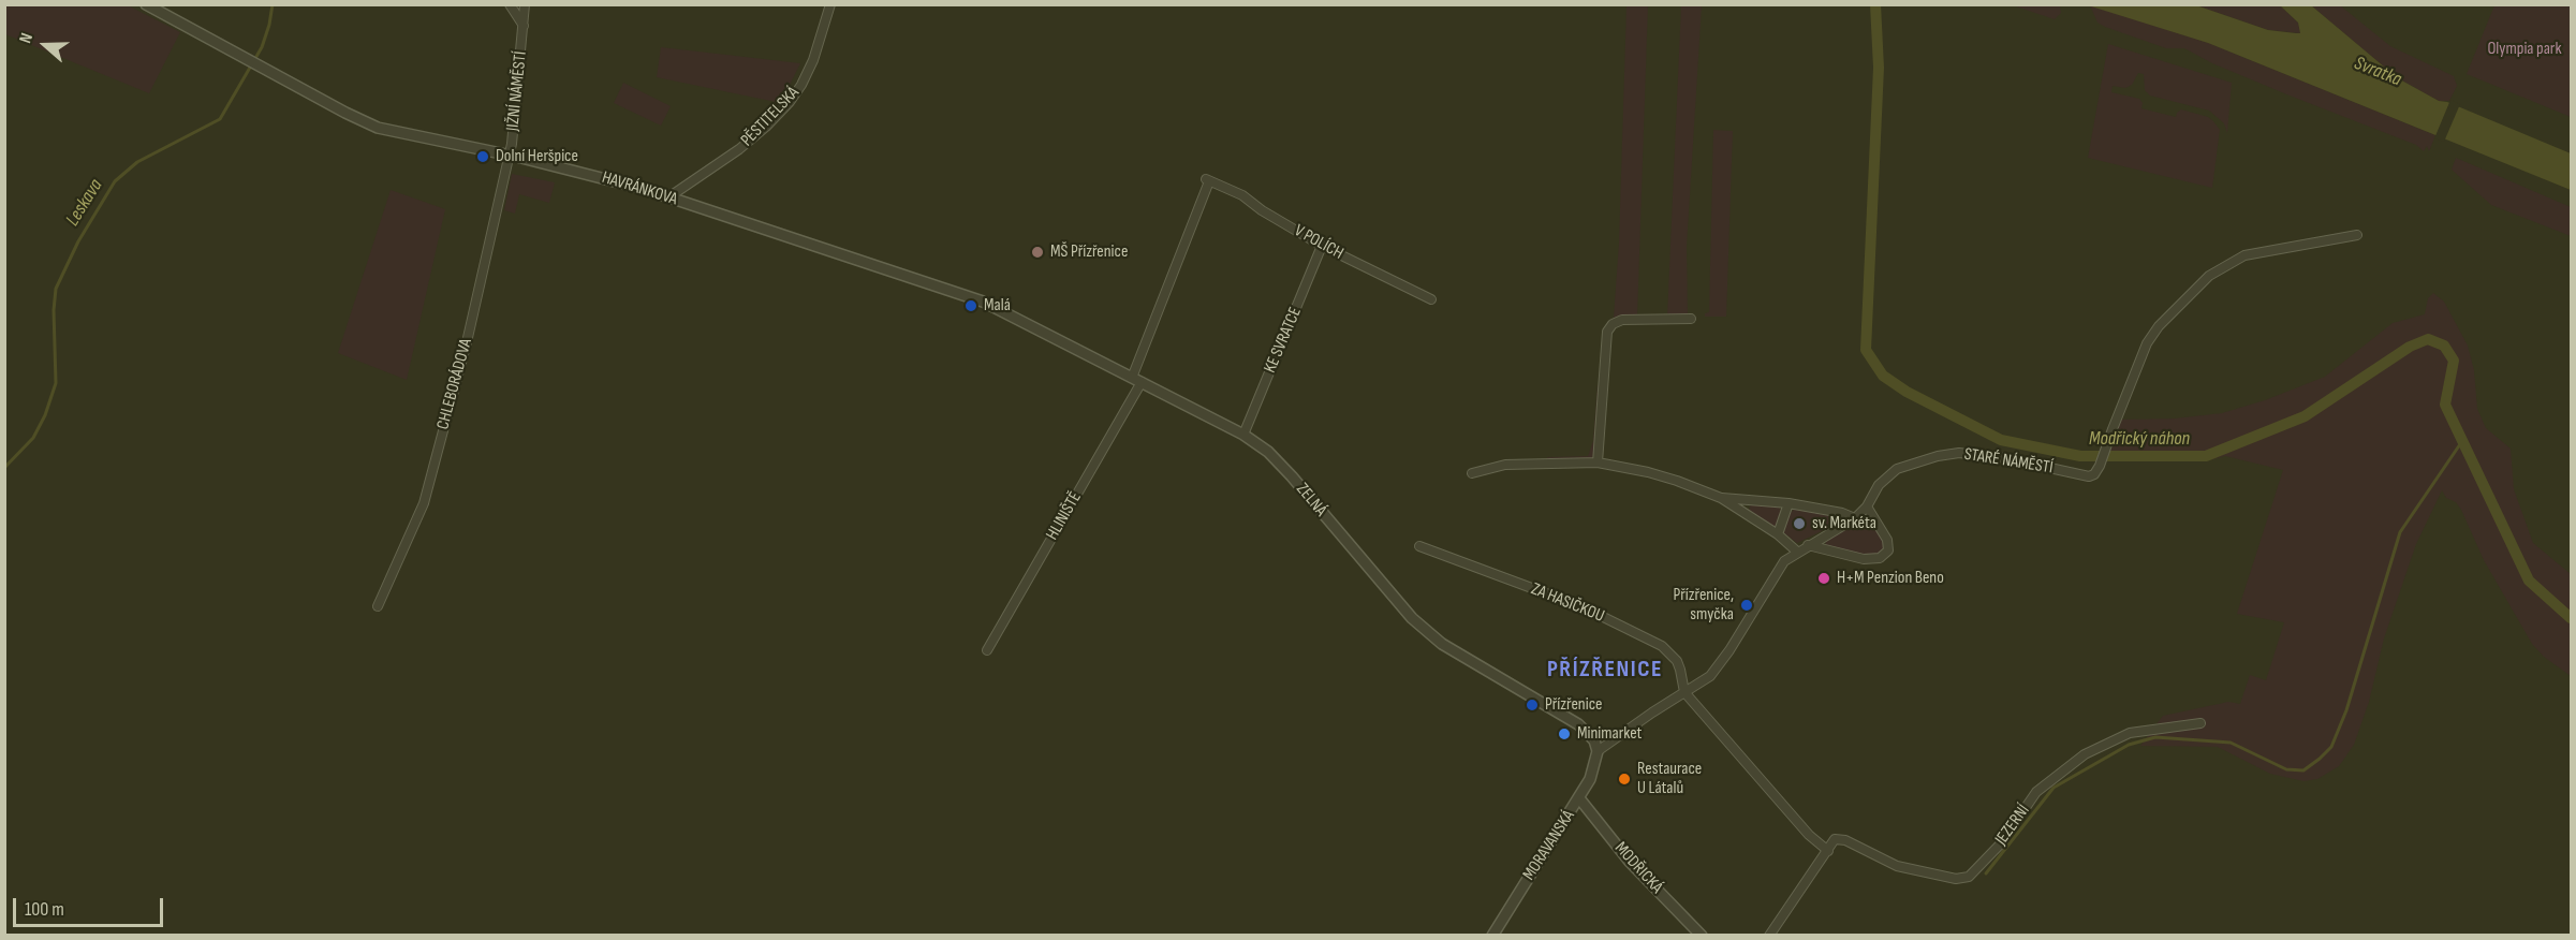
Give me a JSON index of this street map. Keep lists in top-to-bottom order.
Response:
{
  "streets": {
    "street": [
      "JIŽNÍ NÁMĚSTÍ",
      "PĚSTITELSKÁ",
      "HAVRÁNKOVA",
      "V POLÍCH",
      "KE SVRATCE",
      "CHLEBORÁDOVA",
      "STARÉ NÁMĚSTÍ",
      "ZELNÁ",
      "HLINIŠTĚ",
      "ZA HASIČKOU",
      "JEZERNÍ",
      "MORAVANSKÁ",
      "MODŘICKÁ"
    ]
  },
  "crossings": [
    ["JIŽNÍ NÁMĚSTÍ", "HAVRÁNKOVA"],
    ["JIŽNÍ NÁMĚSTÍ", "CHLEBORÁDOVA"],
    ["PĚSTITELSKÁ", "HAVRÁNKOVA"],
    ["HAVRÁNKOVA", "CHLEBORÁDOVA"],
    ["HAVRÁNKOVA", "ZELNÁ"],
    ["V POLÍCH", "KE SVRATCE"],
    ["V POLÍCH", "ZELNÁ"],
    ["KE SVRATCE", "ZELNÁ"],
    ["STARÉ NÁMĚSTÍ", "ZELNÁ"],
    ["STARÉ NÁMĚSTÍ", "ZA HASIČKOU"],
    ["STARÉ NÁMĚSTÍ", "MORAVANSKÁ"],
    ["ZELNÁ", "HLINIŠTĚ"],
    ["ZELNÁ", "MORAVANSKÁ"],
    ["MORAVANSKÁ", "MODŘICKÁ"]
  ],
  "districts": ["PŘÍZŘENICE"],
  "water": ["Svratka", "Leskava", "Modřický náhon"],
  "parks": ["Olympia park"],
  "places": [
    "Dolní Heršpice",
    "MŠ Přízřenice",
    "Malá",
    "sv. Markéta",
    "H+M Penzion Beno",
    "Přízřenice, smyčka",
    "Přízřenice",
    "Minimarket",
    "Restaurace U Látalů"
  ],
  "scale_bar": "100 m",
  "north": "left"
}
